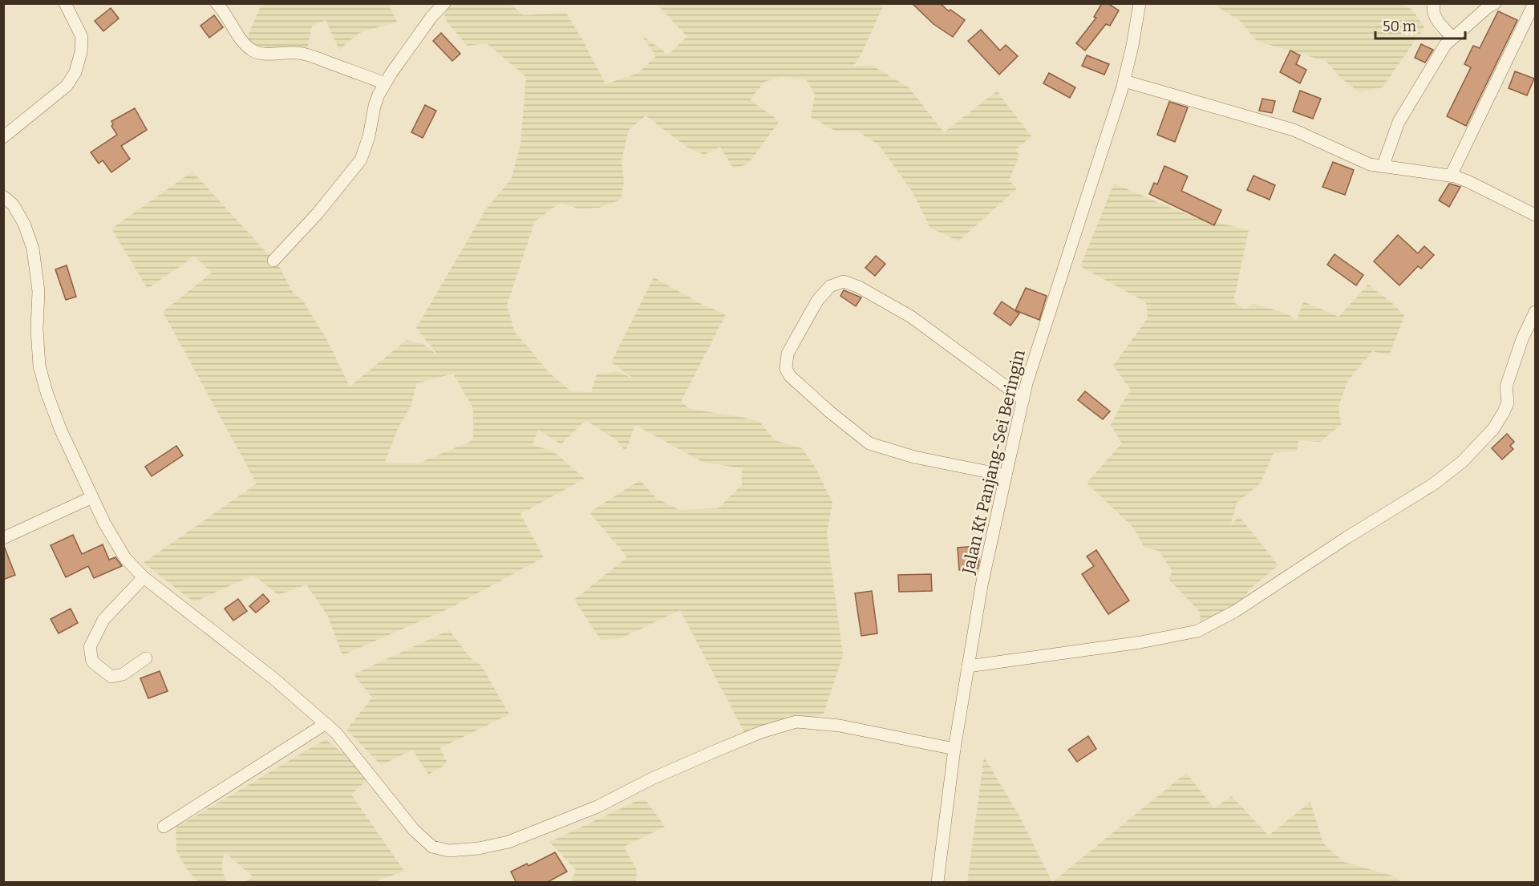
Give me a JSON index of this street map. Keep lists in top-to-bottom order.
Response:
{
  "streets": {
    "street": ["Jalan Kt Panjang-Sei Beringin"]
  },
  "scale_bar": "50 m"
}
